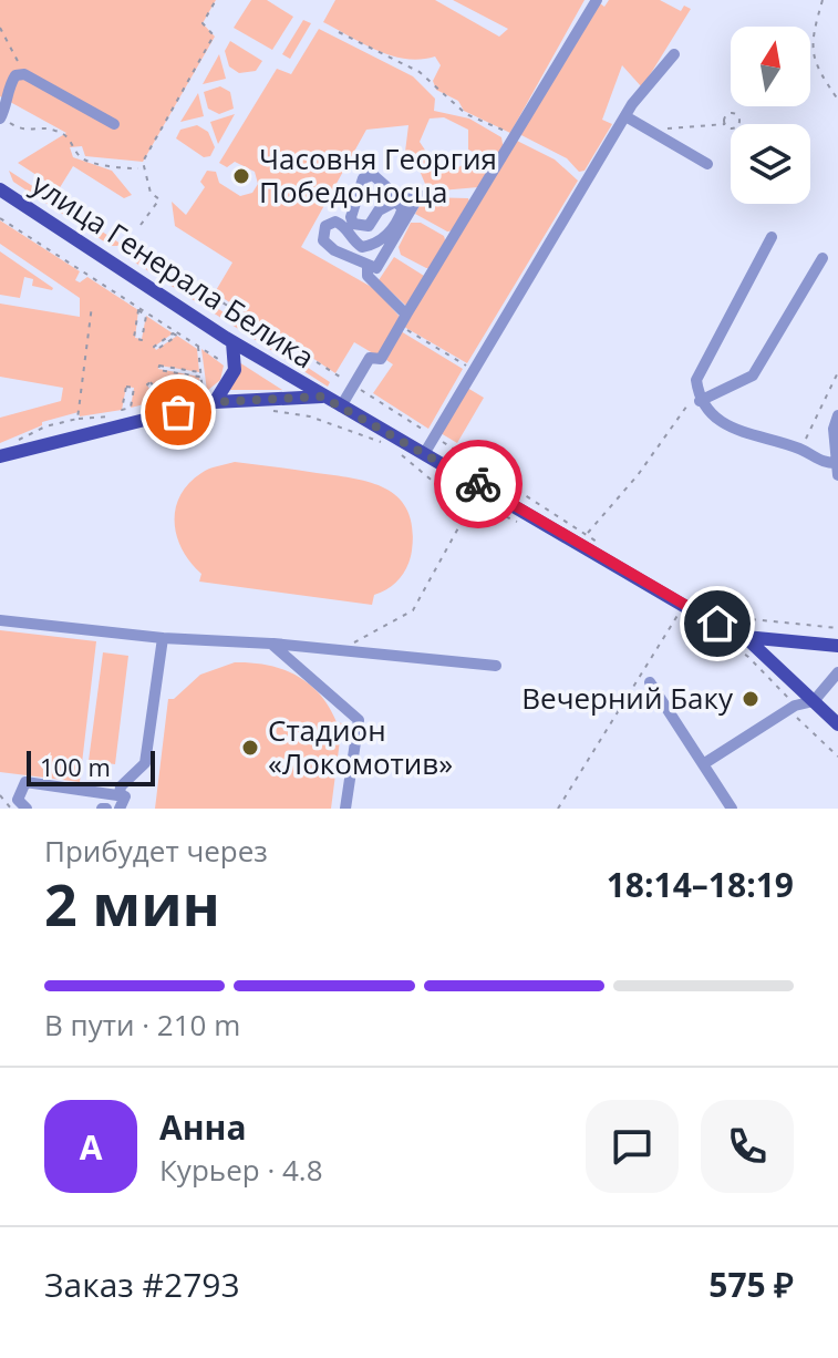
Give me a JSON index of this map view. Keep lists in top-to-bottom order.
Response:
{
  "streets": {
    "main road": ["улица Генерала Белика"]
  },
  "places": ["Часовня Георгия Победоносца", "Вечерний Баку", "Стадион «Локомотив»"],
  "scale_bar": "100 m",
  "north": "top",
  "page": {
    "scale": "100 m",
    "heading": ["2 мин", "Прибудет через", "18:14–18:19"],
    "panel": [
      "Анна",
      "Курьер · 4.8",
      "Заказ #2793",
      "575 ₽"
    ],
    "bar": "В пути · 210 m",
    "round": "А"
  }
}
